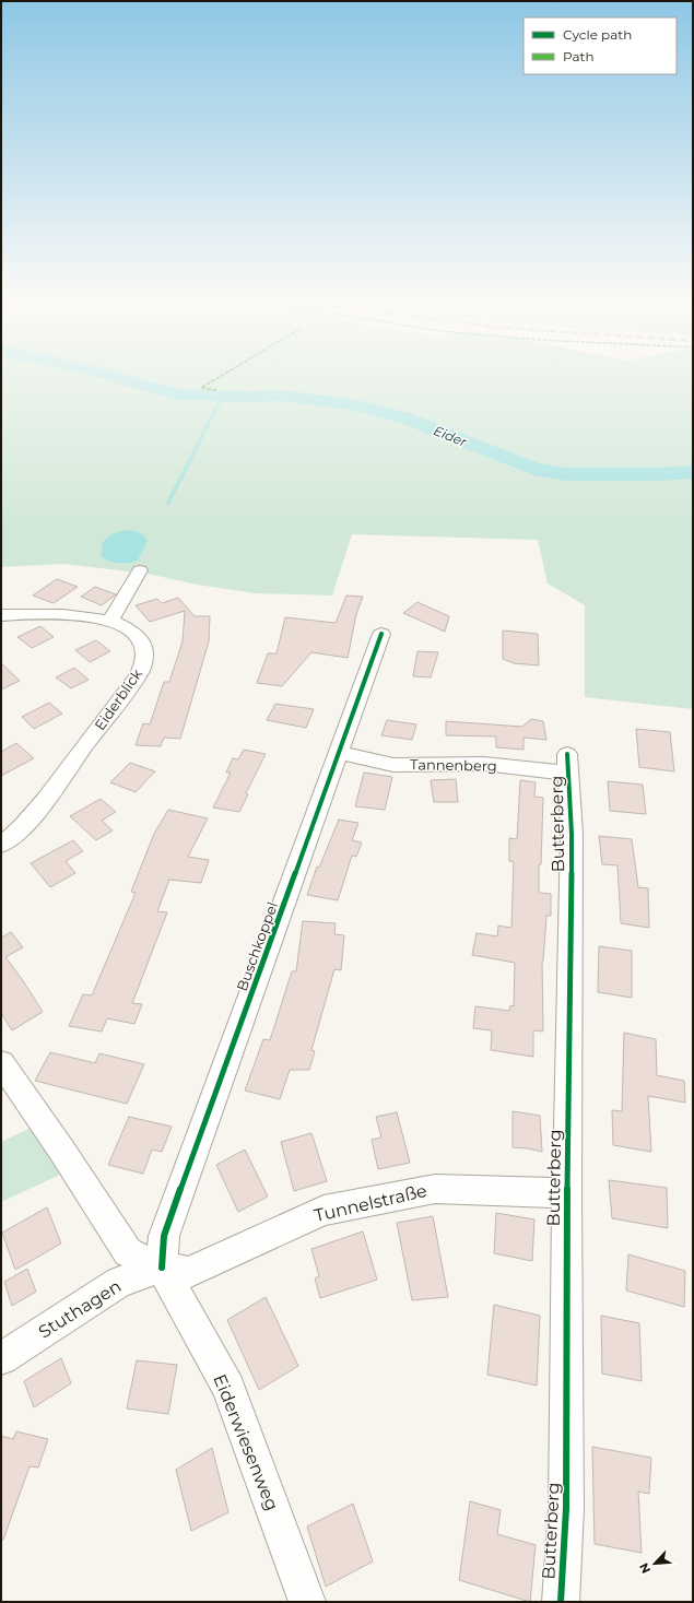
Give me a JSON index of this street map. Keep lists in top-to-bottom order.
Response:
{
  "streets": {
    "street": [
      "Eiderblick",
      "Tannenberg",
      "Butterberg",
      "Buschkoppel",
      "Tunnelstraße",
      "Stuthagen",
      "Eiderwiesenweg"
    ]
  },
  "crossings": [
    ["Tannenberg", "Butterberg"],
    ["Tannenberg", "Buschkoppel"],
    ["Butterberg", "Tunnelstraße"],
    ["Buschkoppel", "Tunnelstraße"],
    ["Buschkoppel", "Stuthagen"],
    ["Buschkoppel", "Eiderwiesenweg"],
    ["Tunnelstraße", "Stuthagen"],
    ["Tunnelstraße", "Eiderwiesenweg"],
    ["Stuthagen", "Eiderwiesenweg"]
  ],
  "water": ["Eider"],
  "legend": ["Cycle path", "Path"],
  "north": "bottom left"
}
